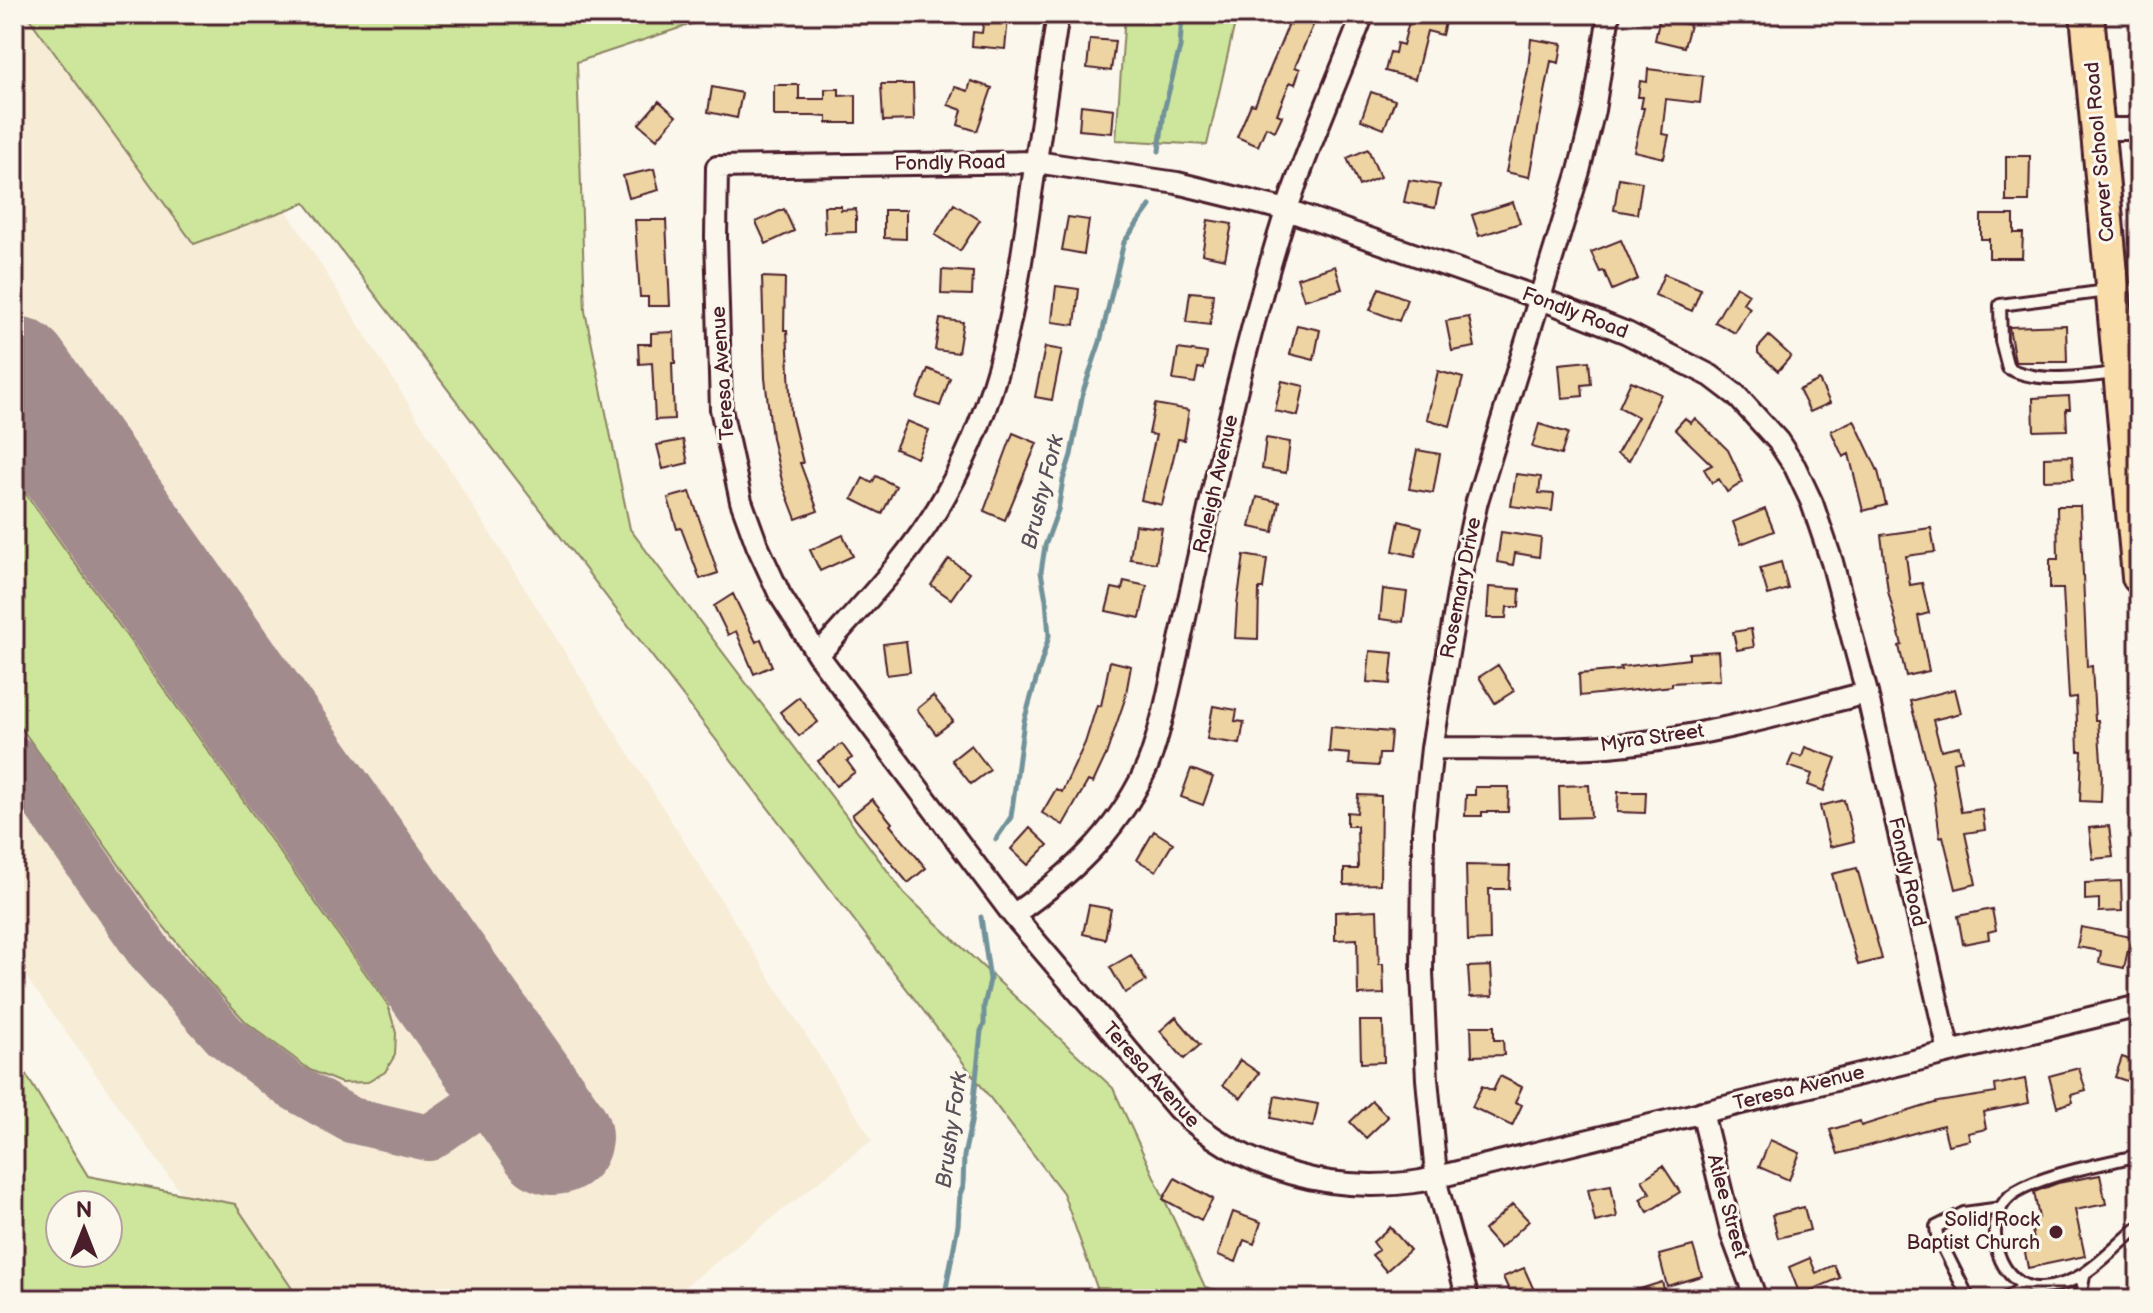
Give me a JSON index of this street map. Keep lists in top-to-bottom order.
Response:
{
  "streets": {
    "main road": ["Carver School Road"],
    "street": [
      "Fondly Road",
      "Teresa Avenue",
      "Raleigh Avenue",
      "Rosemary Drive",
      "Myra Street",
      "Atlee Street"
    ]
  },
  "crossings": [
    ["Fondly Road", "Teresa Avenue"],
    ["Fondly Road", "Raleigh Avenue"],
    ["Fondly Road", "Rosemary Drive"],
    ["Fondly Road", "Myra Street"],
    ["Teresa Avenue", "Raleigh Avenue"],
    ["Teresa Avenue", "Rosemary Drive"],
    ["Teresa Avenue", "Atlee Street"],
    ["Rosemary Drive", "Myra Street"]
  ],
  "water": ["Brushy Fork"],
  "places": ["Solid Rock Baptist Church"],
  "north": "top"
}
